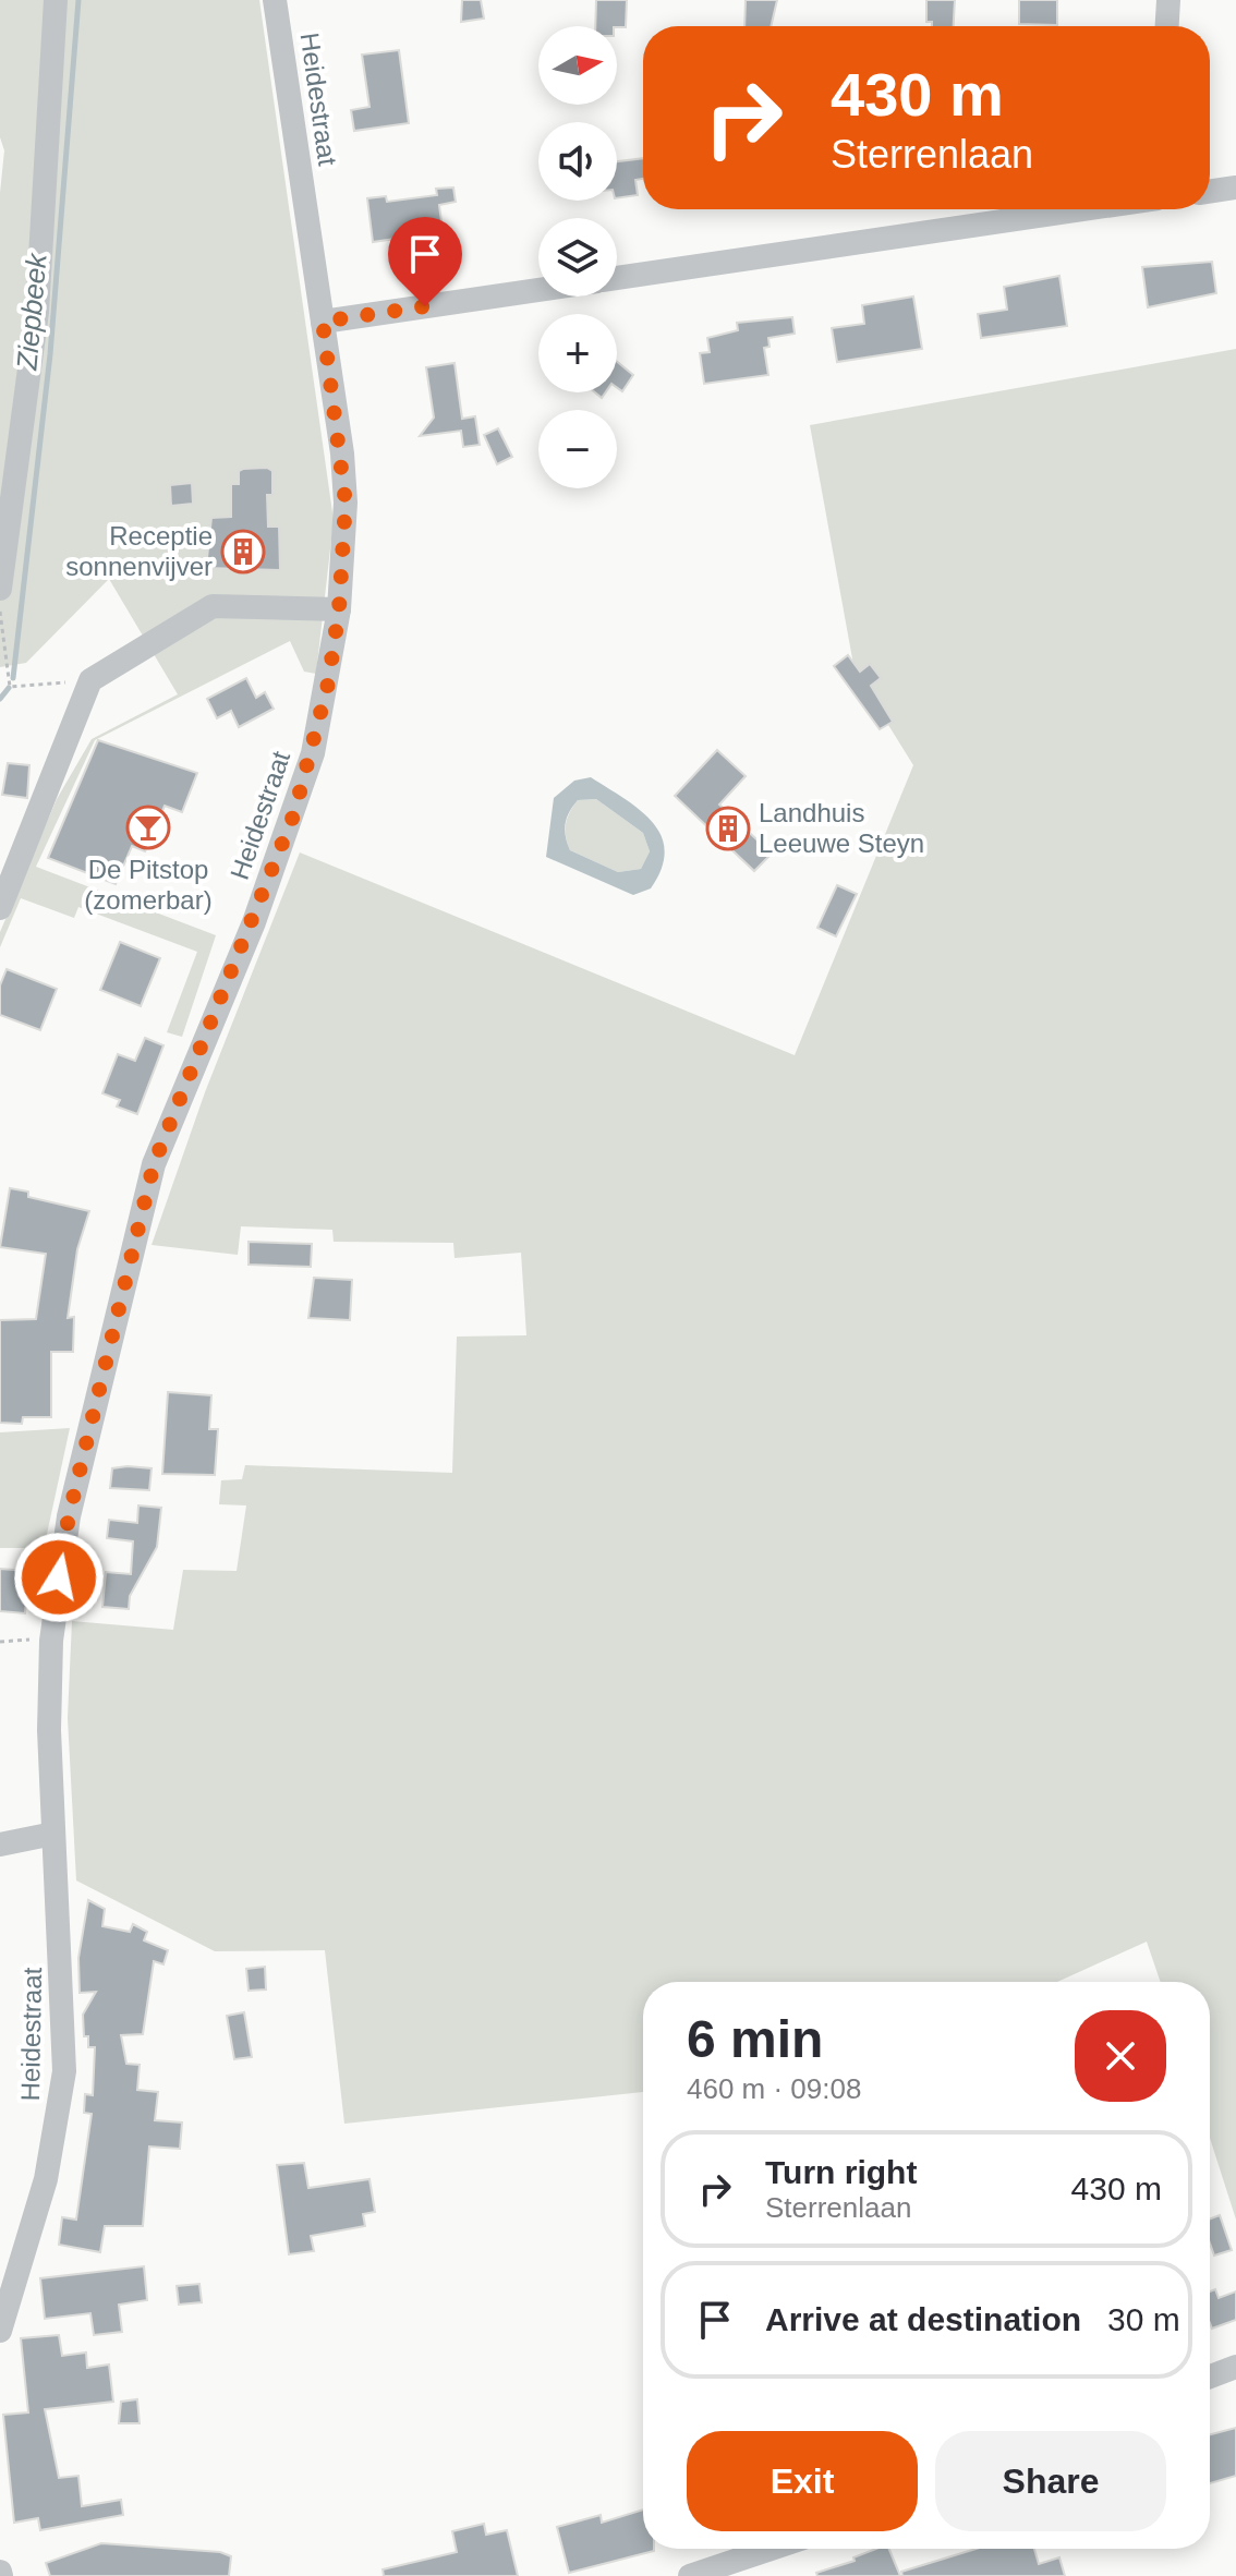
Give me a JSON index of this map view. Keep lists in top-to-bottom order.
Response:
{
  "streets": {
    "street": ["Heidestraat"]
  },
  "water": ["Ziepbeek"],
  "places": {
    "building": ["Receptie sonnenvijver", "Landhuis Leeuwe Steyn"],
    "bar": ["De Pitstop (zomerbar)"]
  },
  "north": "right",
  "page": {
    "map_buttons": ["+", "−"],
    "turn": ["430 m", "Sterrenlaan"],
    "heading": ["6 min", "460 m · 09:08"],
    "list": [
      {
        "name": "Turn right",
        "note": "Sterrenlaan",
        "value": "430 m"
      },
      {
        "name": "Arrive at destination",
        "value": "30 m"
      }
    ],
    "buttons": ["Exit", "Share"]
  }
}
